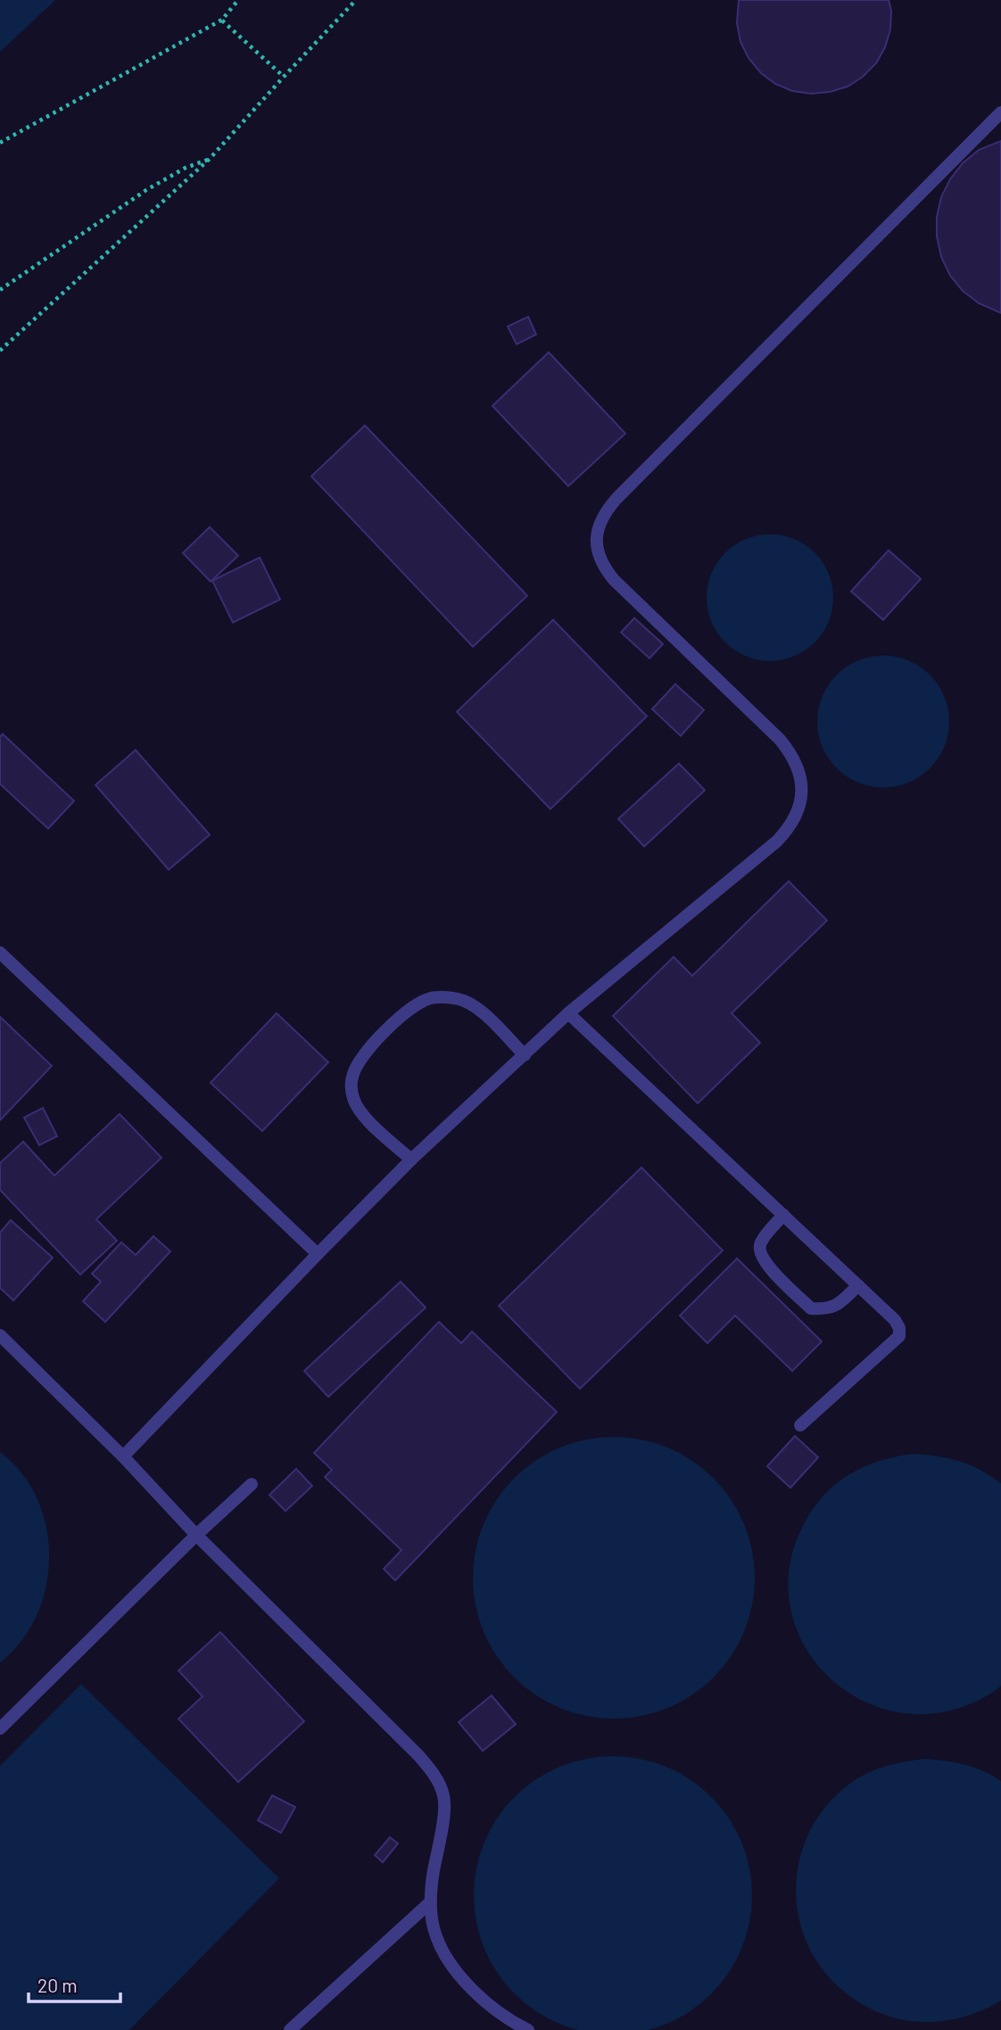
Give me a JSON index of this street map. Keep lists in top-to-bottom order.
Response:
{
  "scale_bar": "20 m"
}
